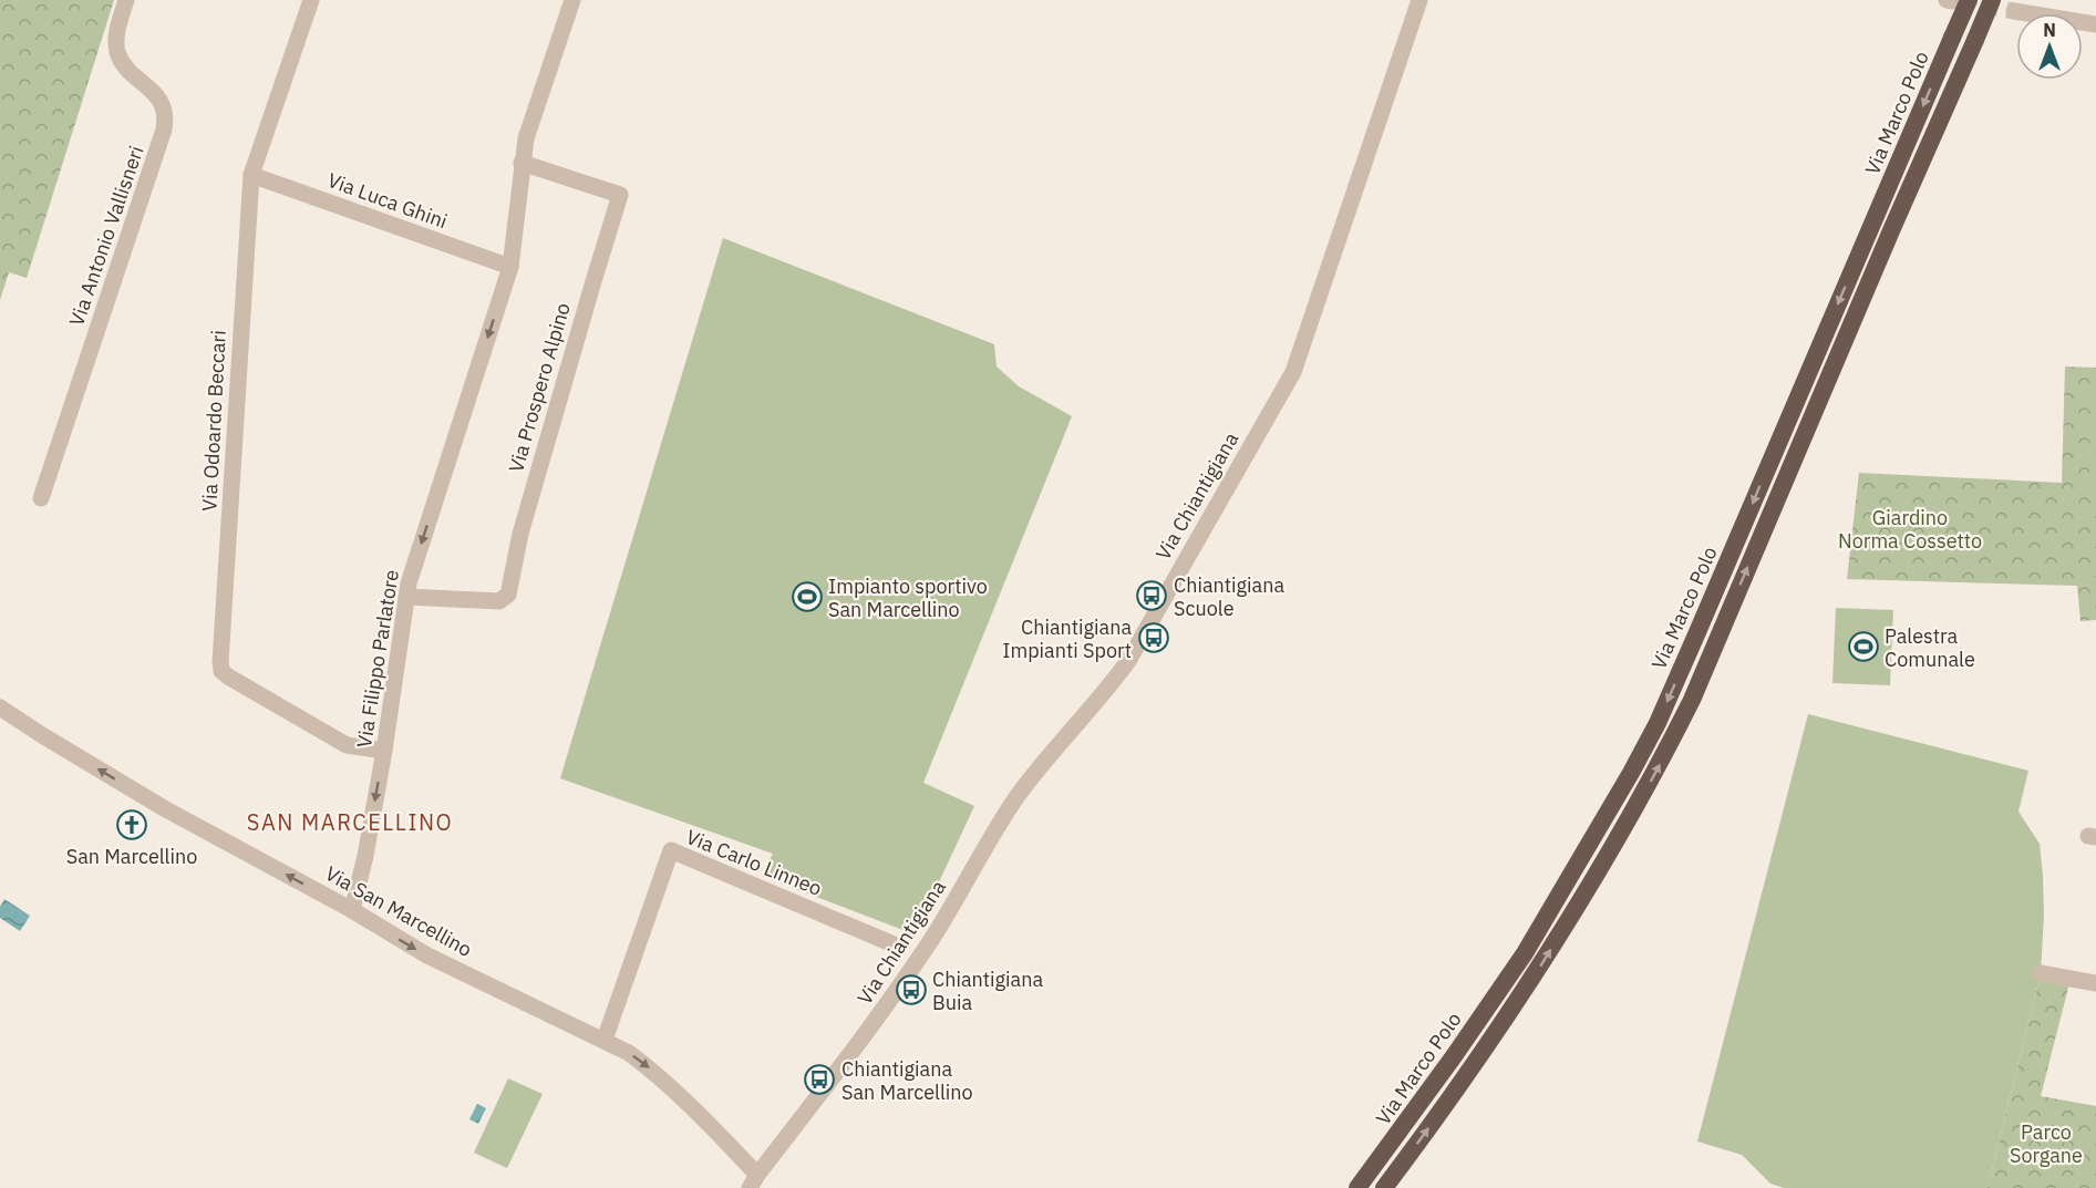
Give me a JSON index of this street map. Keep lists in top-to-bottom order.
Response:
{
  "streets": {
    "highway": ["Via Marco Polo"],
    "street": [
      "Via Luca Ghini",
      "Via Antonio Vallisneri",
      "Via Prospero Alpino",
      "Via Odoardo Beccari",
      "Via Chiantigiana",
      "Via Filippo Parlatore",
      "Via Carlo Linneo",
      "Via San Marcellino"
    ]
  },
  "crossings": [
    ["Via Luca Ghini", "Via Odoardo Beccari"],
    ["Via Luca Ghini", "Via Filippo Parlatore"],
    ["Via Prospero Alpino", "Via Filippo Parlatore"],
    ["Via Odoardo Beccari", "Via Filippo Parlatore"],
    ["Via Chiantigiana", "Via San Marcellino"],
    ["Via Filippo Parlatore", "Via San Marcellino"],
    ["Via Carlo Linneo", "Via San Marcellino"]
  ],
  "one_way": ["Via Filippo Parlatore"],
  "districts": ["SAN MARCELLINO"],
  "parks": ["Giardino Norma Cossetto", "Parco Sorgane"],
  "places": {
    "bus stop": [
      "Chiantigiana Scuole",
      "Chiantigiana Impianti Sport",
      "Chiantigiana Buia",
      "Chiantigiana San Marcellino"
    ],
    "sports": ["Impianto sportivo San Marcellino", "Palestra Comunale"],
    "church": ["San Marcellino"]
  },
  "north": "top"
}
